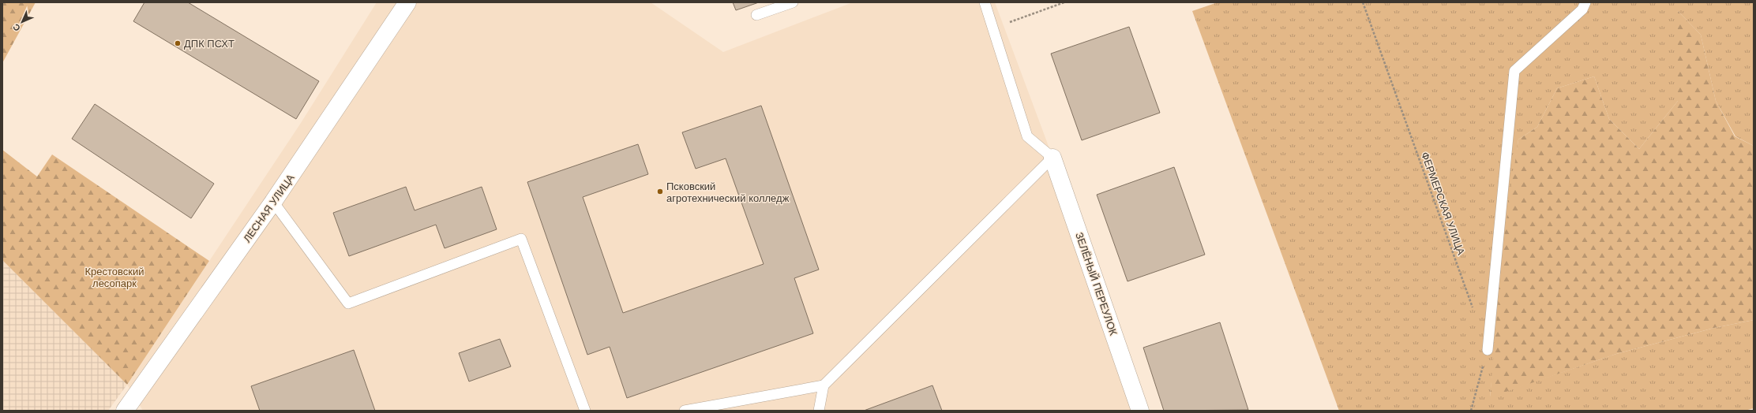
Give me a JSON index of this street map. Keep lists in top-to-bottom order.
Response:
{
  "streets": {
    "street": ["ЛЕСНАЯ УЛИЦА", "ЗЕЛЁНЫЙ ПЕРЕУЛОК"],
    "path": ["ФЕРМЕРСКАЯ УЛИЦА"]
  },
  "parks": ["Крестовский лесопарк"],
  "places": ["ДПК ПСХТ", "Псковский агротехнический колледж"],
  "north": "bottom left"
}
